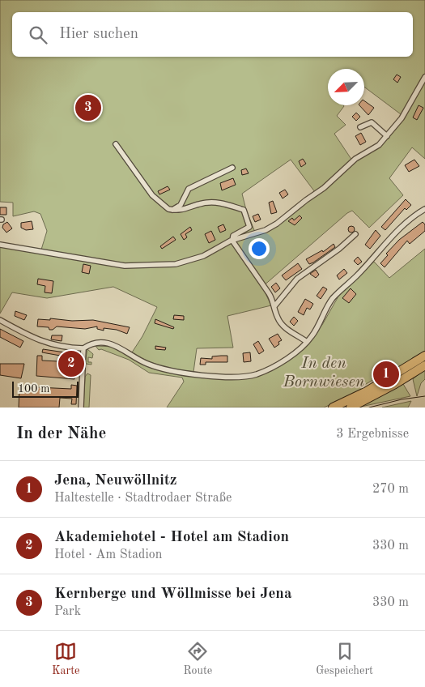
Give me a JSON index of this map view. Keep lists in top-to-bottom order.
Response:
{
  "parks": ["In den Bornwiesen"],
  "scale_bar": "100 m",
  "north": "bottom left",
  "page": {
    "search": "Hier suchen",
    "pins": ["3", "2", "1"],
    "scale": "100 m",
    "heading": ["In der Nähe", "3 Ergebnisse"],
    "list": [
      {
        "mark": "1",
        "name": "Jena, Neuwöllnitz",
        "note": "Haltestelle · Stadtrodaer Straße",
        "value": "270 m"
      },
      {
        "mark": "2",
        "name": "Akademiehotel - Hotel am Stadion",
        "note": "Hotel · Am Stadion",
        "value": "330 m"
      },
      {
        "mark": "3",
        "name": "Kernberge und Wöllmisse bei Jena",
        "note": "Park",
        "value": "330 m"
      }
    ],
    "nav": ["Karte", "Route", "Gespeichert"]
  }
}
